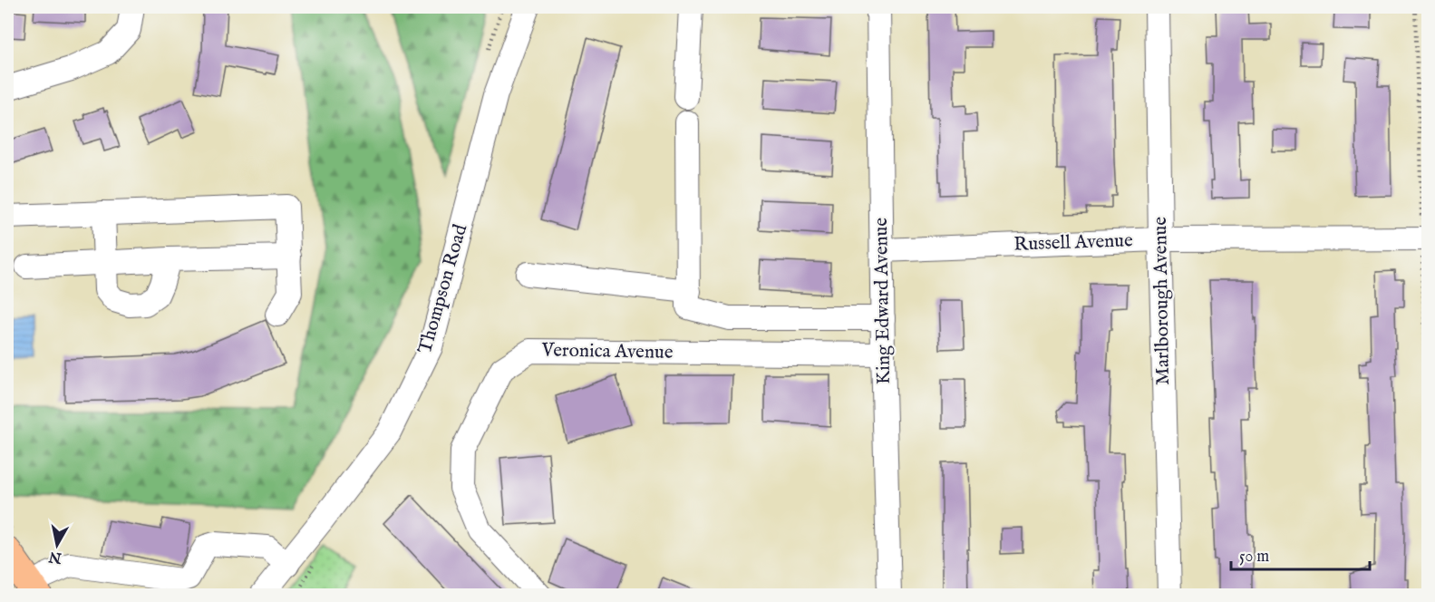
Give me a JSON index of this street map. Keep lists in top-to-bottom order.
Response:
{
  "streets": {
    "street": [
      "Russell Avenue",
      "Thompson Road",
      "King Edward Avenue",
      "Marlborough Avenue",
      "Veronica Avenue"
    ]
  },
  "crossings": [
    ["Russell Avenue", "King Edward Avenue"],
    ["Russell Avenue", "Marlborough Avenue"],
    ["King Edward Avenue", "Veronica Avenue"]
  ],
  "scale_bar": "50 m",
  "north": "bottom"
}
